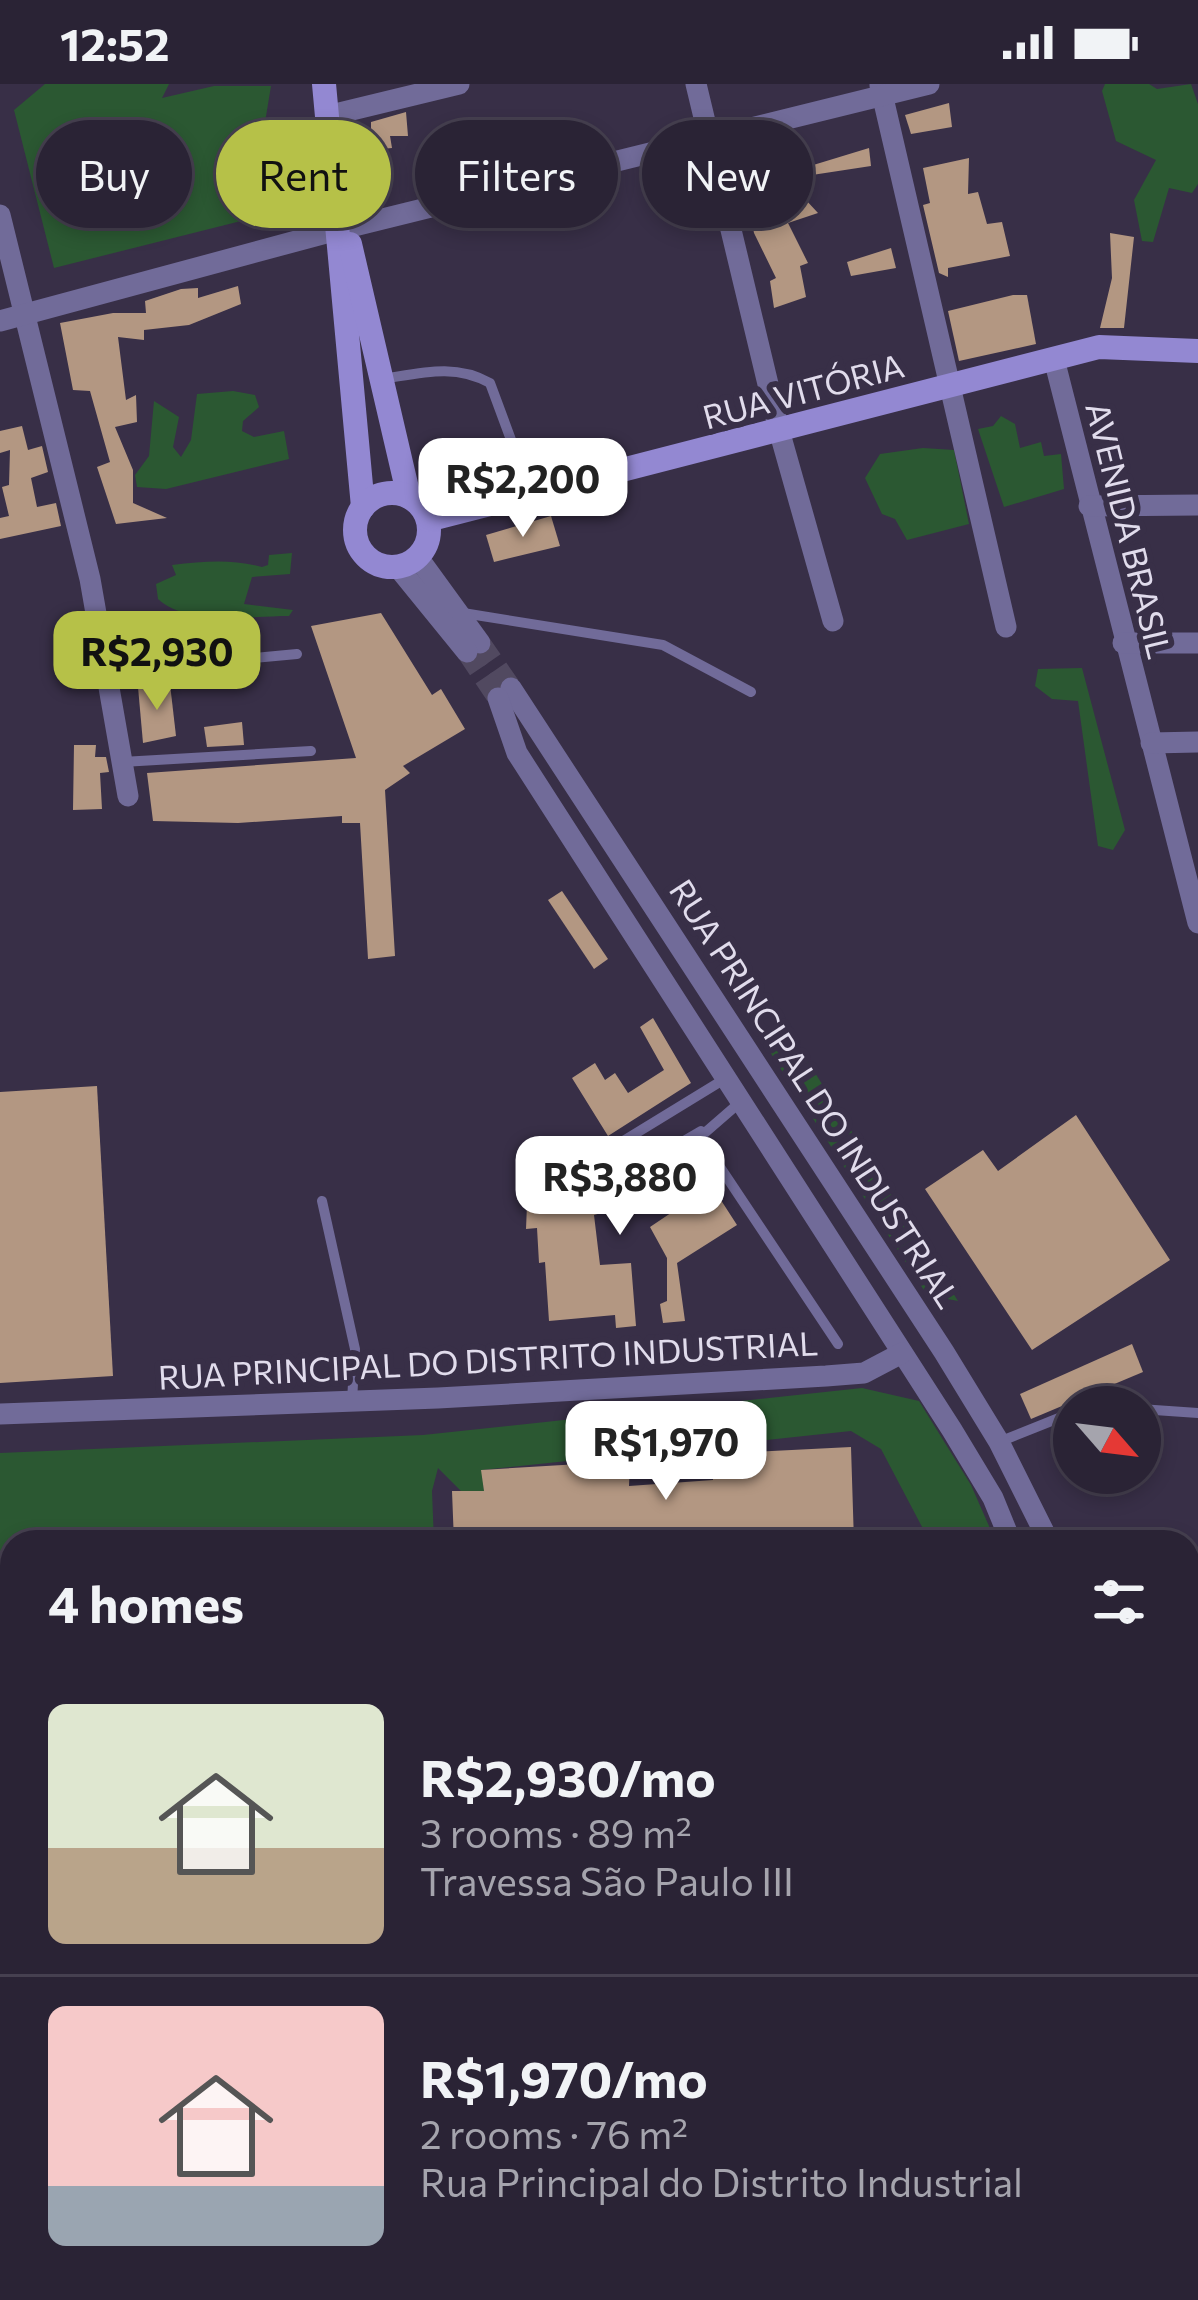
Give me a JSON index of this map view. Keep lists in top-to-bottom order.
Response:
{
  "streets": {
    "main road": ["RUA VITÓRIA"],
    "street": ["AVENIDA BRASIL", "RUA PRINCIPAL DO INDUSTRIAL", "RUA PRINCIPAL DO DISTRITO INDUSTRIAL"]
  },
  "crossings": [
    ["RUA VITÓRIA", "AVENIDA BRASIL"],
    ["RUA PRINCIPAL DO INDUSTRIAL", "RUA PRINCIPAL DO DISTRITO INDUSTRIAL"]
  ],
  "north": "bottom right",
  "page": {
    "status": "12:52",
    "chip": [
      "Buy",
      "Rent",
      "Filters",
      "New"
    ],
    "price": [
      "R$2,200",
      "R$2,930",
      "R$3,880",
      "R$1,970"
    ],
    "heading": "4 homes",
    "list": [
      {
        "name": "R$2,930/mo",
        "note": "3 rooms · 89 m² · Travessa São Paulo III"
      },
      {
        "name": "R$1,970/mo",
        "note": "2 rooms · 76 m² · Rua Principal do Distrito Industrial"
      }
    ]
  }
}
